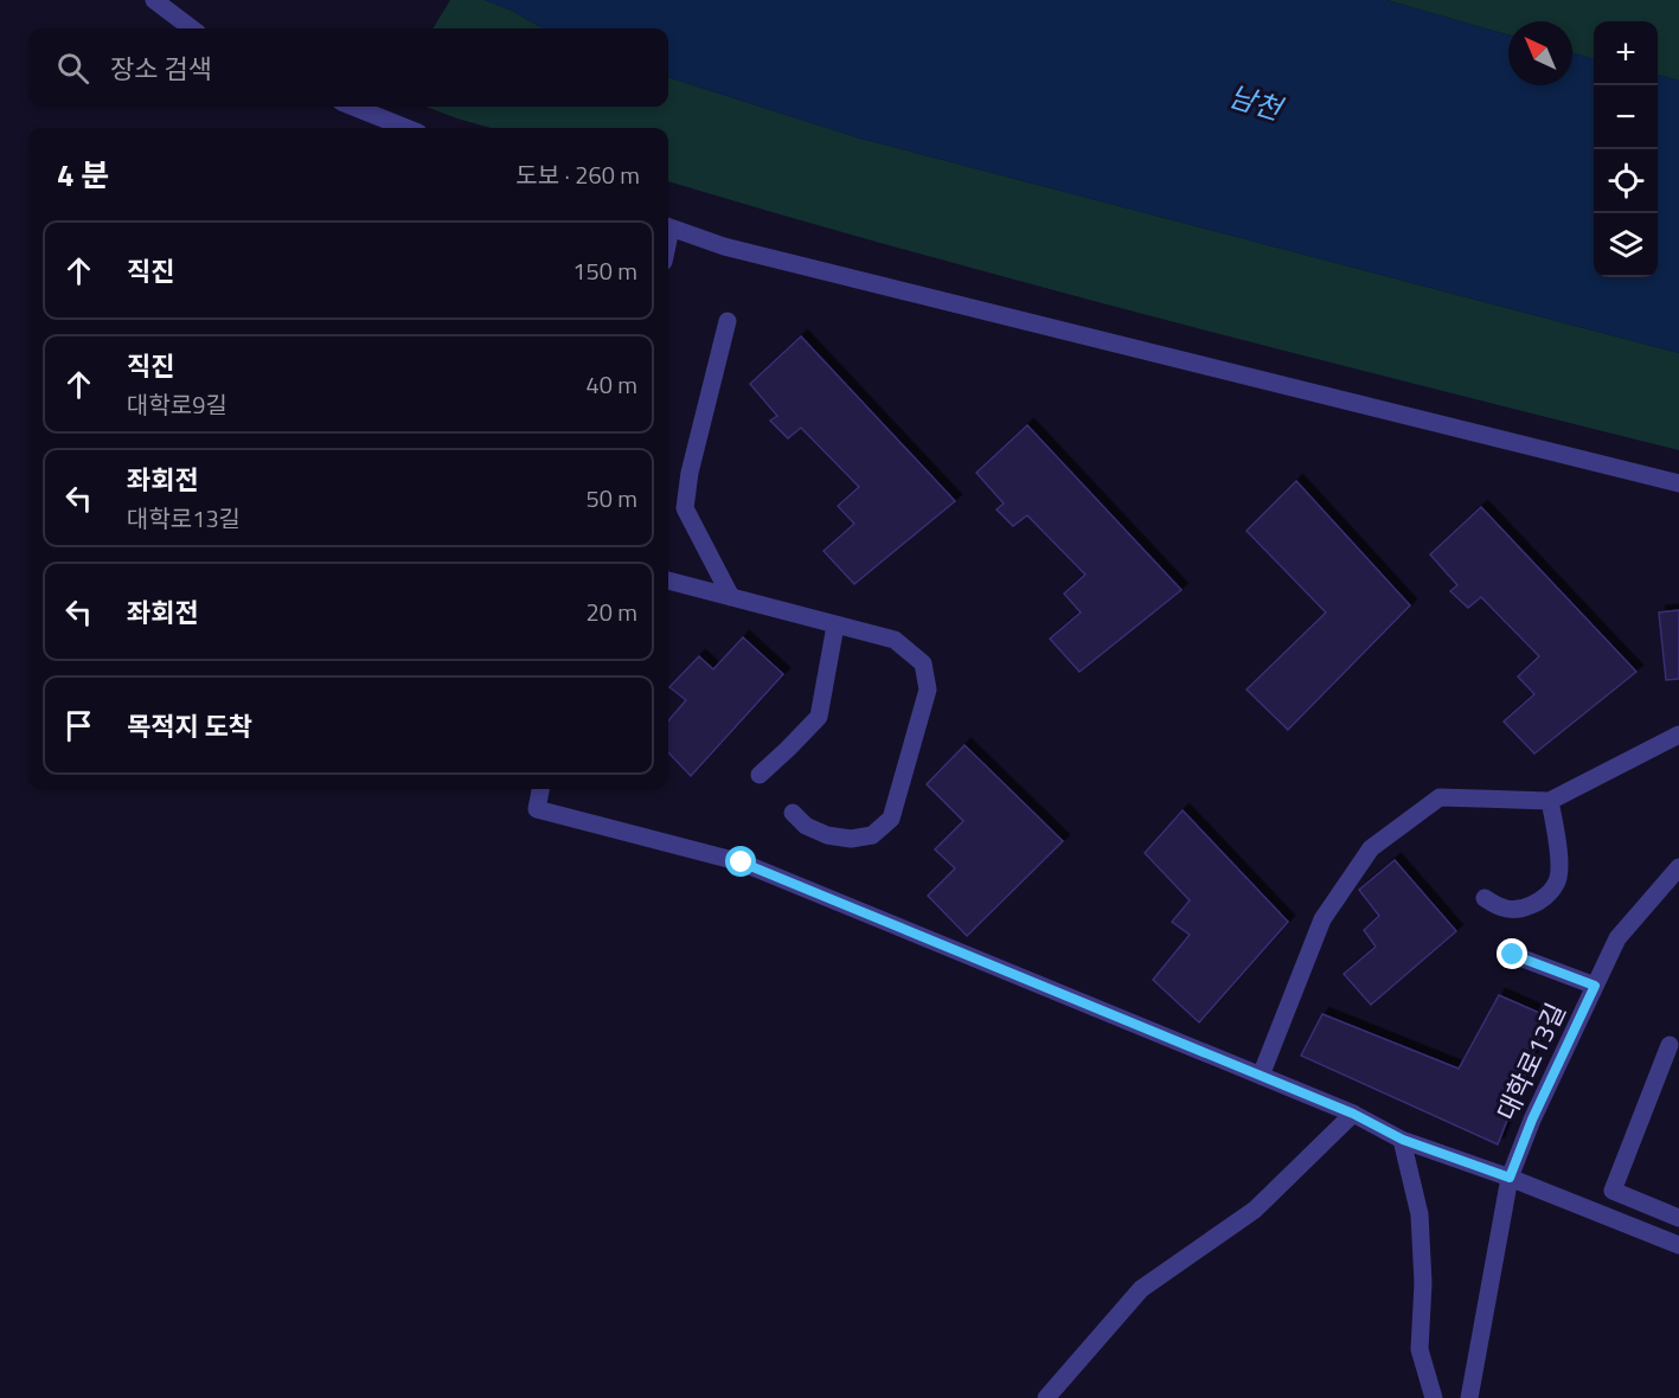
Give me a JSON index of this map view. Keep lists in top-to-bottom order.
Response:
{
  "streets": {
    "street": ["대학로13길"]
  },
  "water": ["남천"],
  "north": "top left",
  "page": {
    "map_buttons": ["+", "−"],
    "search": "장소 검색",
    "heading": ["4 분", "도보 · 260 m"],
    "list": [
      ["직진", "150 m"],
      ["직진", "대학로9길", "40 m"],
      ["좌회전", "대학로13길", "50 m"],
      ["좌회전", "20 m"],
      "목적지 도착"
    ]
  }
}
